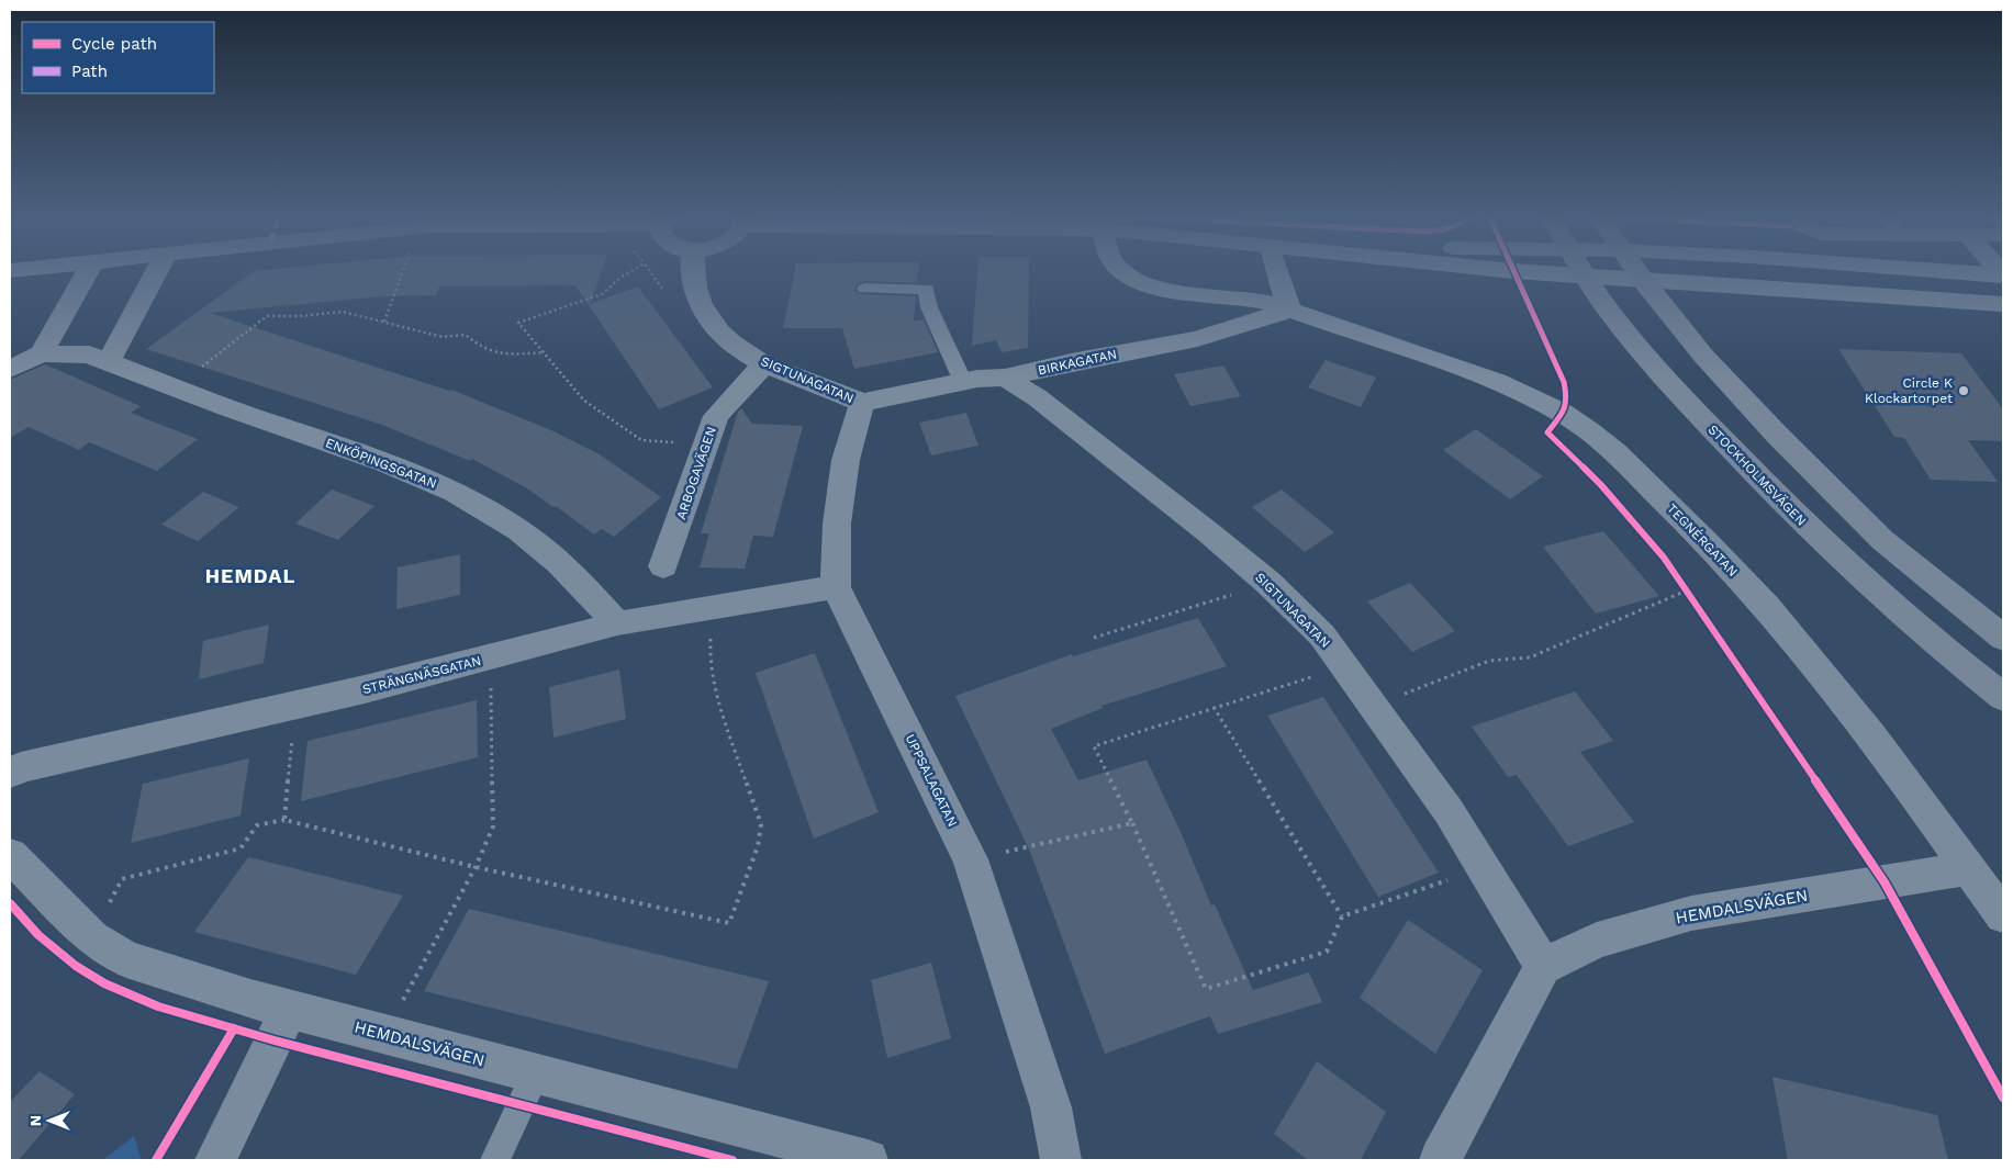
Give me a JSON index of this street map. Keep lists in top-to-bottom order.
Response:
{
  "streets": {
    "main road": ["STOCKHOLMSVÄGEN"],
    "street": [
      "BIRKAGATAN",
      "SIGTUNAGATAN",
      "ENKÖPINGSGATAN",
      "ARBOGAVÄGEN",
      "TEGNÉRGATAN",
      "STRÄNGNÄSGATAN",
      "UPPSALAGATAN",
      "HEMDALSVÄGEN"
    ]
  },
  "crossings": [
    ["BIRKAGATAN", "SIGTUNAGATAN"],
    ["BIRKAGATAN", "TEGNÉRGATAN"],
    ["BIRKAGATAN", "UPPSALAGATAN"],
    ["SIGTUNAGATAN", "ARBOGAVÄGEN"],
    ["SIGTUNAGATAN", "UPPSALAGATAN"],
    ["SIGTUNAGATAN", "HEMDALSVÄGEN"],
    ["ENKÖPINGSGATAN", "STRÄNGNÄSGATAN"],
    ["TEGNÉRGATAN", "HEMDALSVÄGEN"],
    ["STRÄNGNÄSGATAN", "UPPSALAGATAN"]
  ],
  "districts": ["HEMDAL"],
  "places": ["Circle K Klockartorpet"],
  "legend": ["Cycle path", "Path"],
  "north": "left"
}
